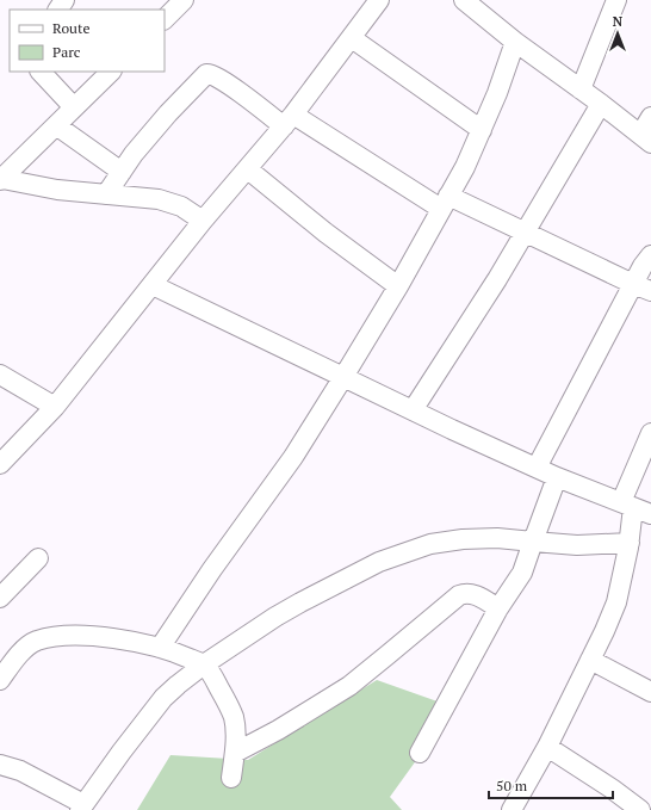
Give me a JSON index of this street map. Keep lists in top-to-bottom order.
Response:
{
  "legend": ["Route", "Parc"],
  "scale_bar": "50 m",
  "north": "top"
}
